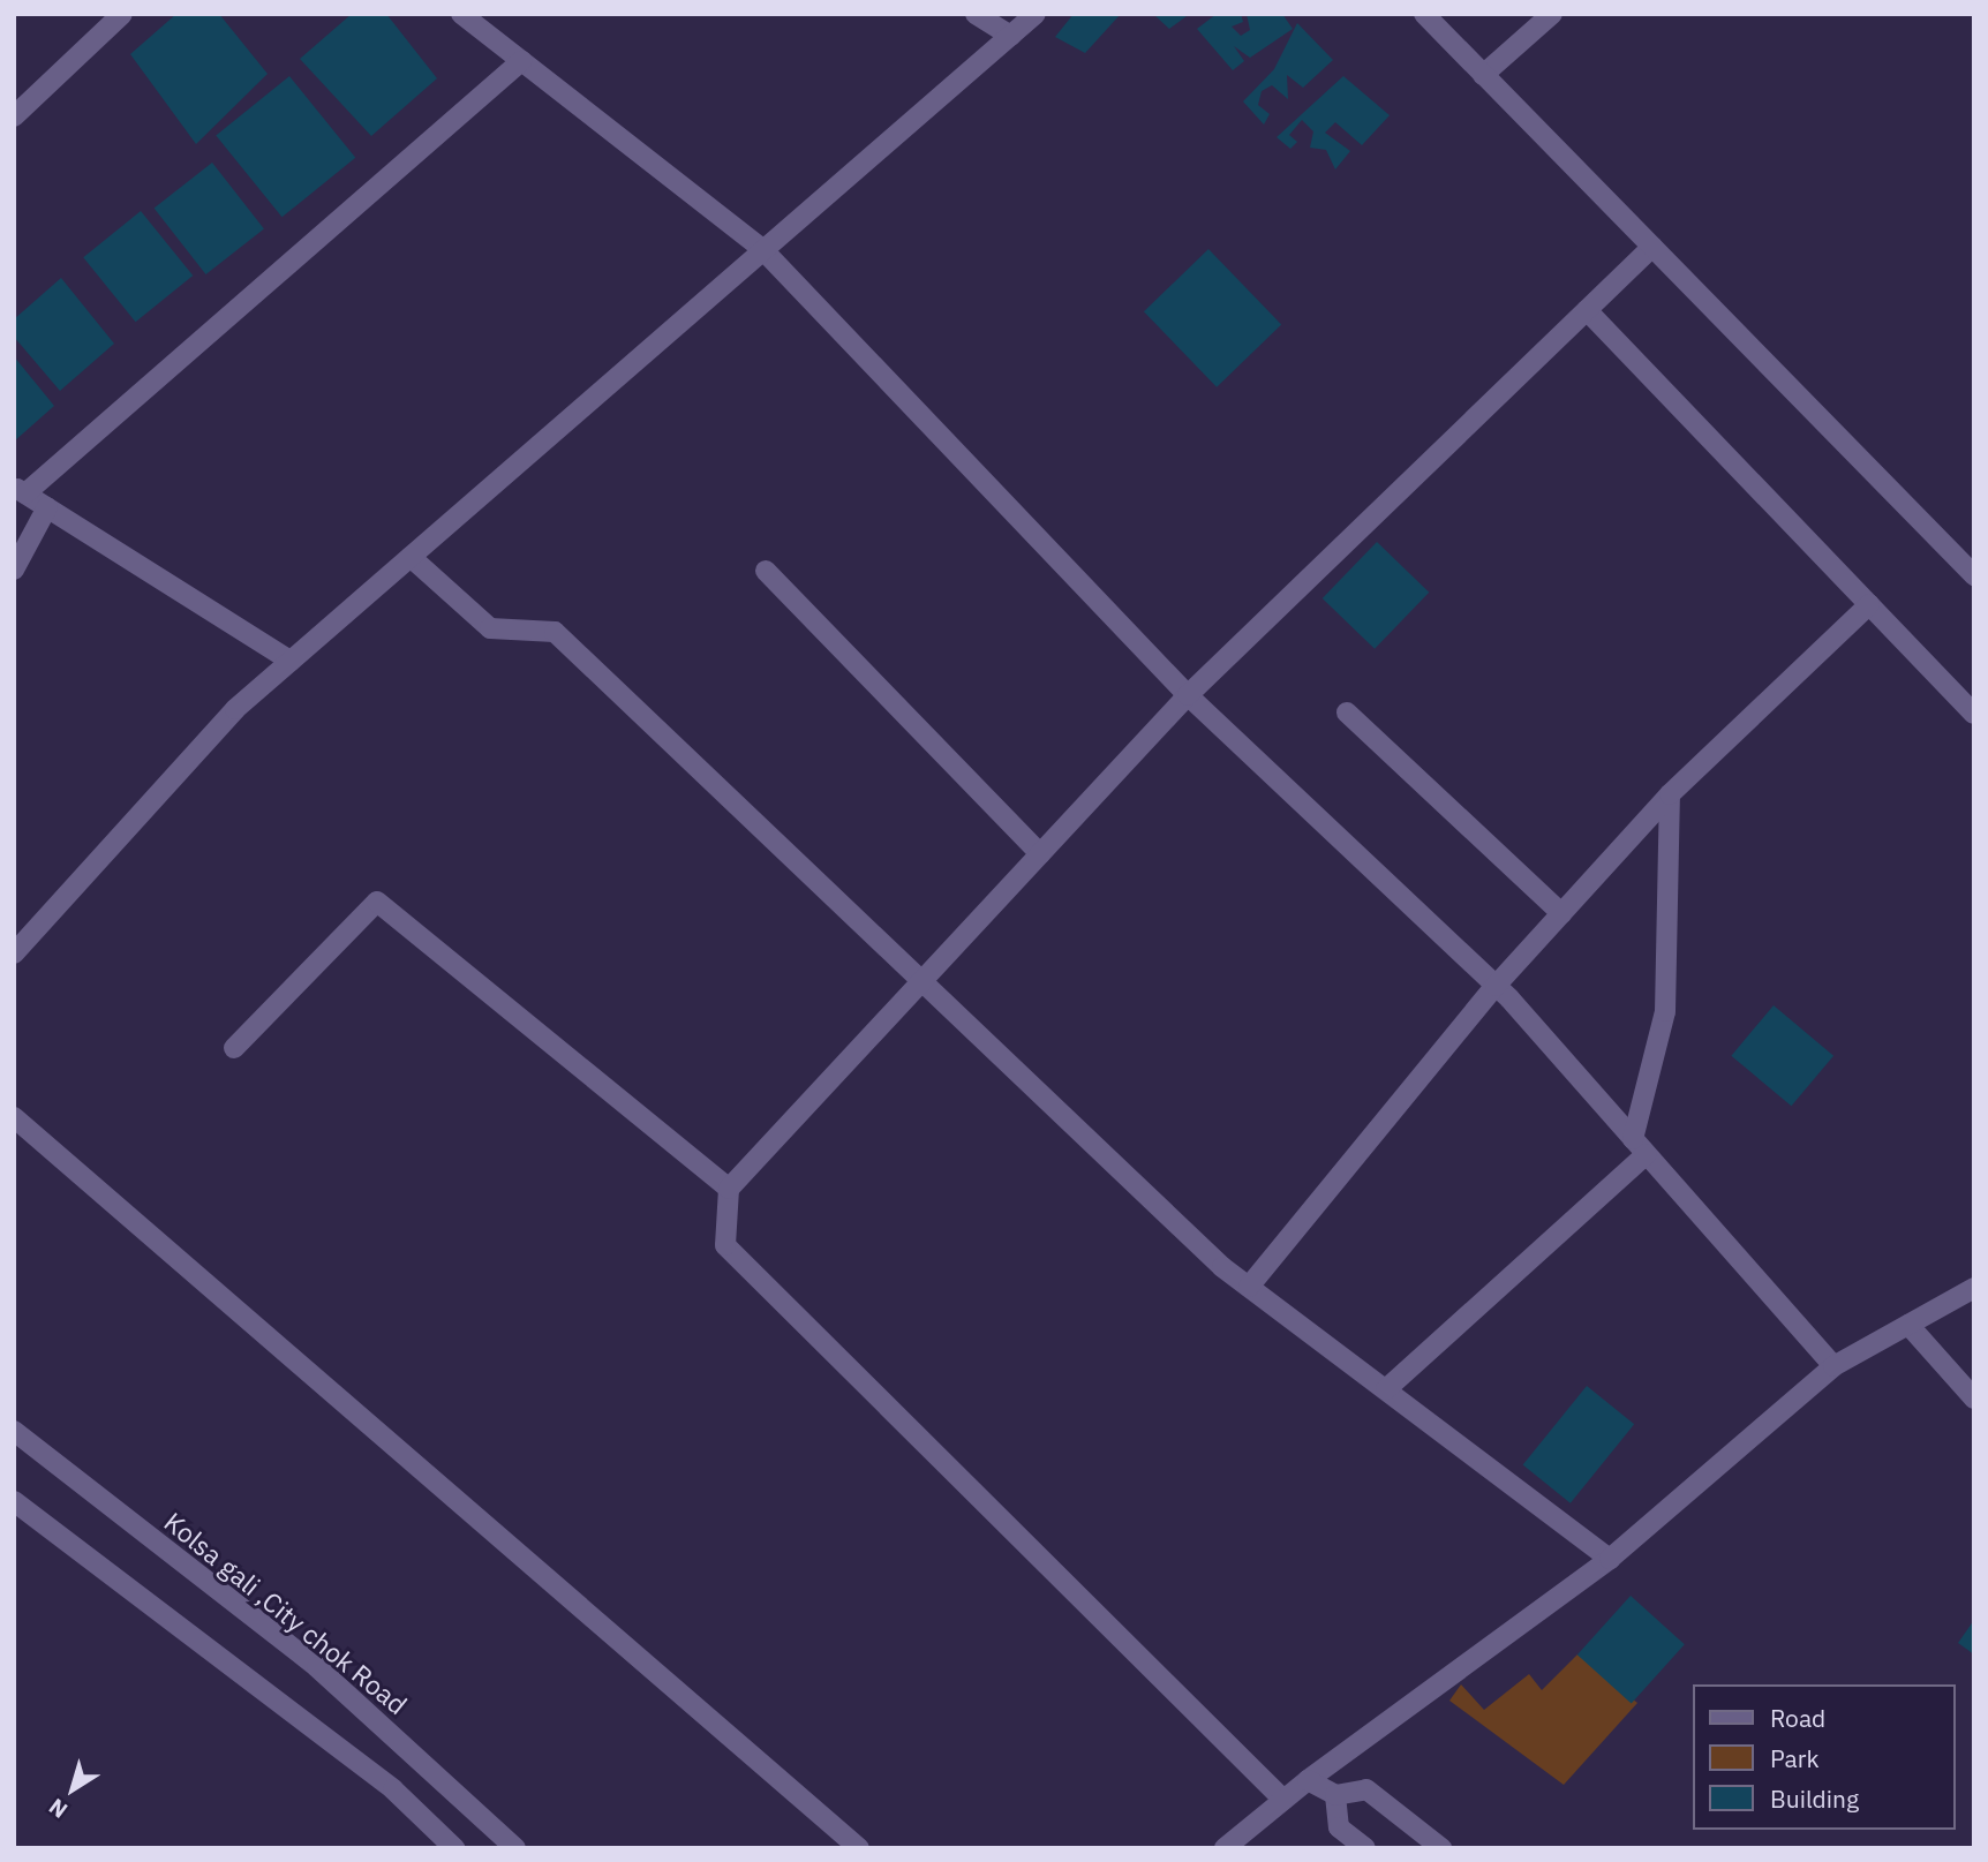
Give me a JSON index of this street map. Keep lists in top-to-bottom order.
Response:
{
  "streets": {
    "street": ["Kolsa gali ,City chok Road"]
  },
  "legend": ["Road", "Park", "Building"],
  "north": "bottom left"
}
